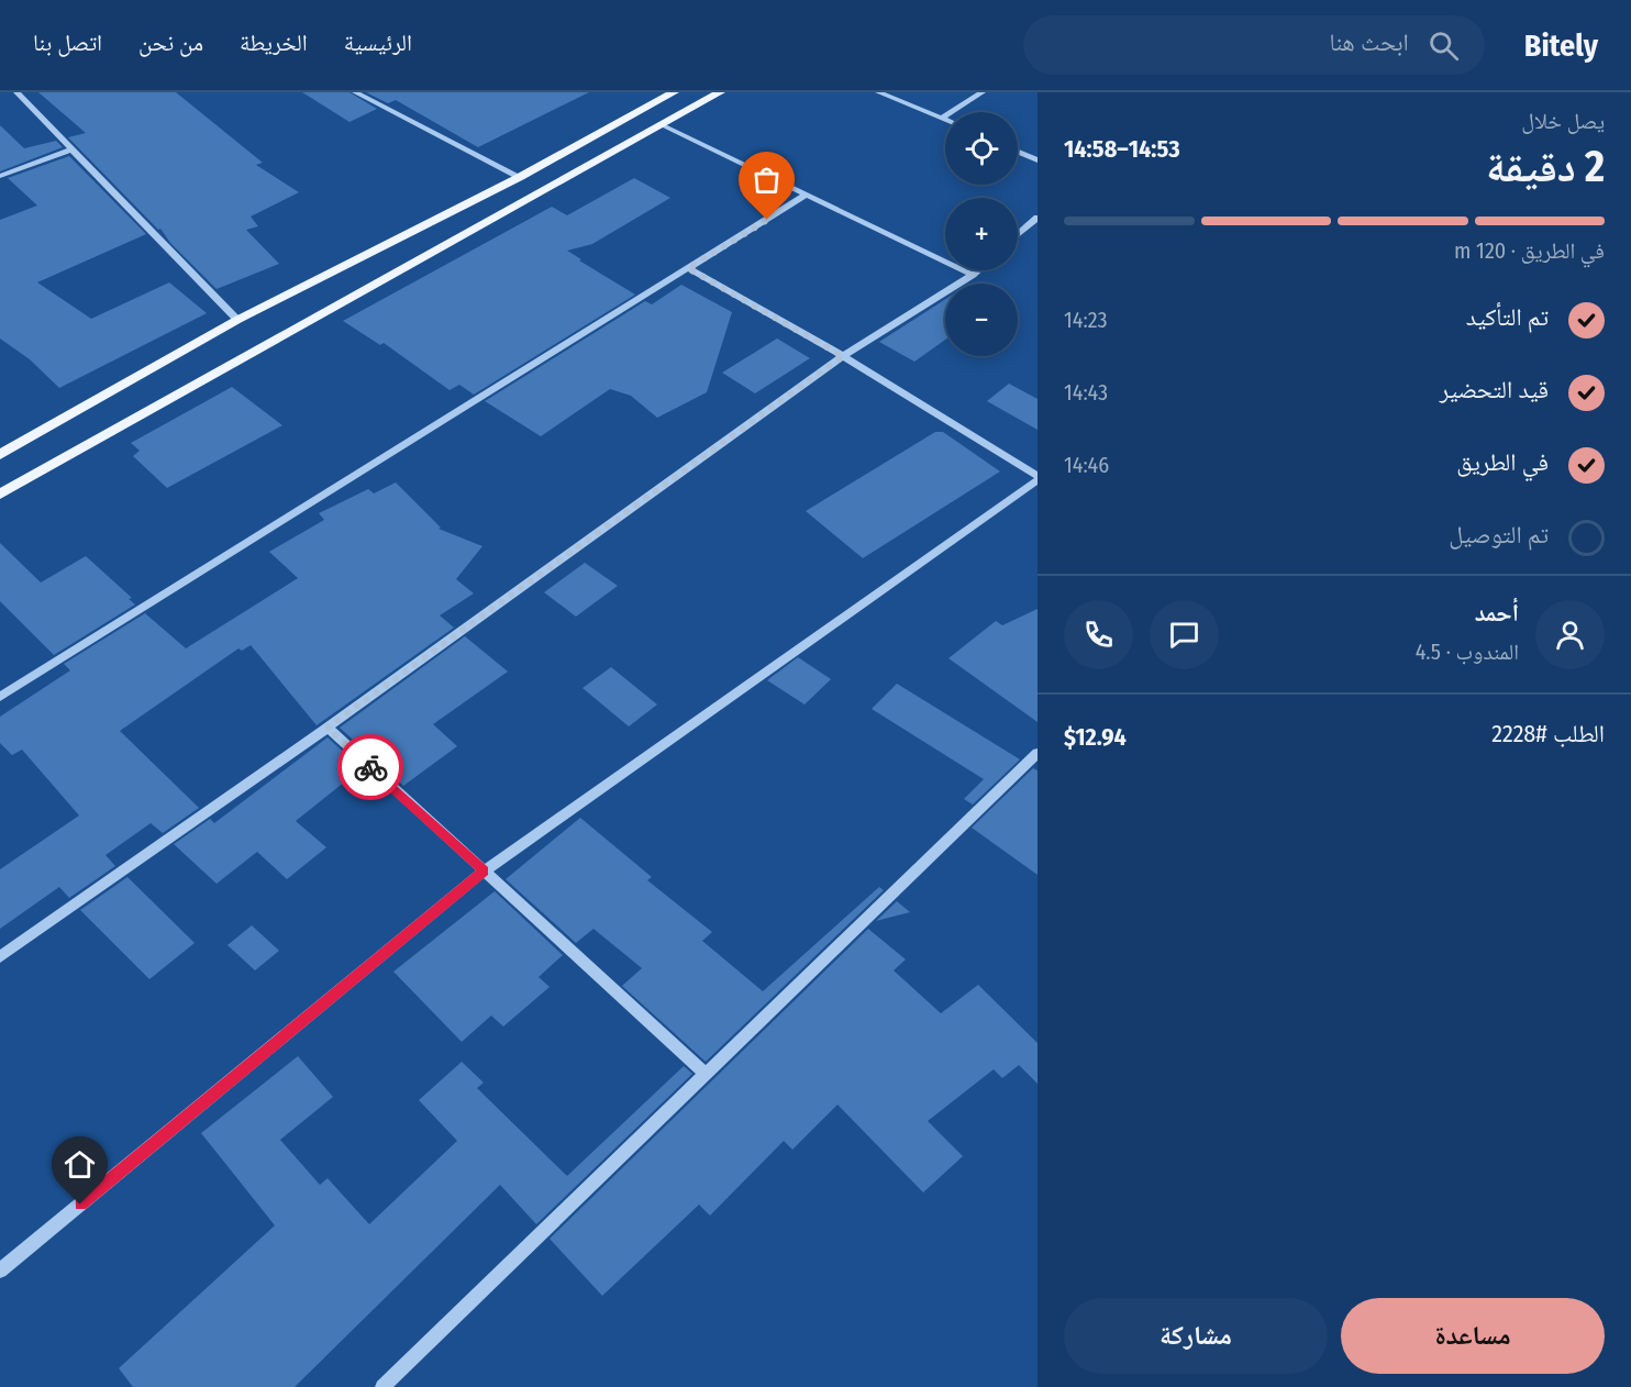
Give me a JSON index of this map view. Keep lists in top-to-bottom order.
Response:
{
  "page": {
    "header": "Bitely",
    "search": "ابحث هنا",
    "nav": [
      "الرئيسية",
      "الخريطة",
      "من نحن",
      "اتصل بنا"
    ],
    "heading": ["2 دقيقة", "يصل خلال", "14:53–14:58"],
    "panel": [
      "أحمد",
      "المندوب · 4.5",
      "الطلب #2228",
      "$12.94"
    ],
    "map_buttons": ["+", "−"],
    "bar": "في الطريق · 120 m",
    "list": [
      ["تم التأكيد", "14:23"],
      ["قيد التحضير", "14:43"],
      ["في الطريق", "14:46"],
      "تم التوصيل"
    ],
    "buttons": ["مساعدة", "مشاركة"]
  }
}
